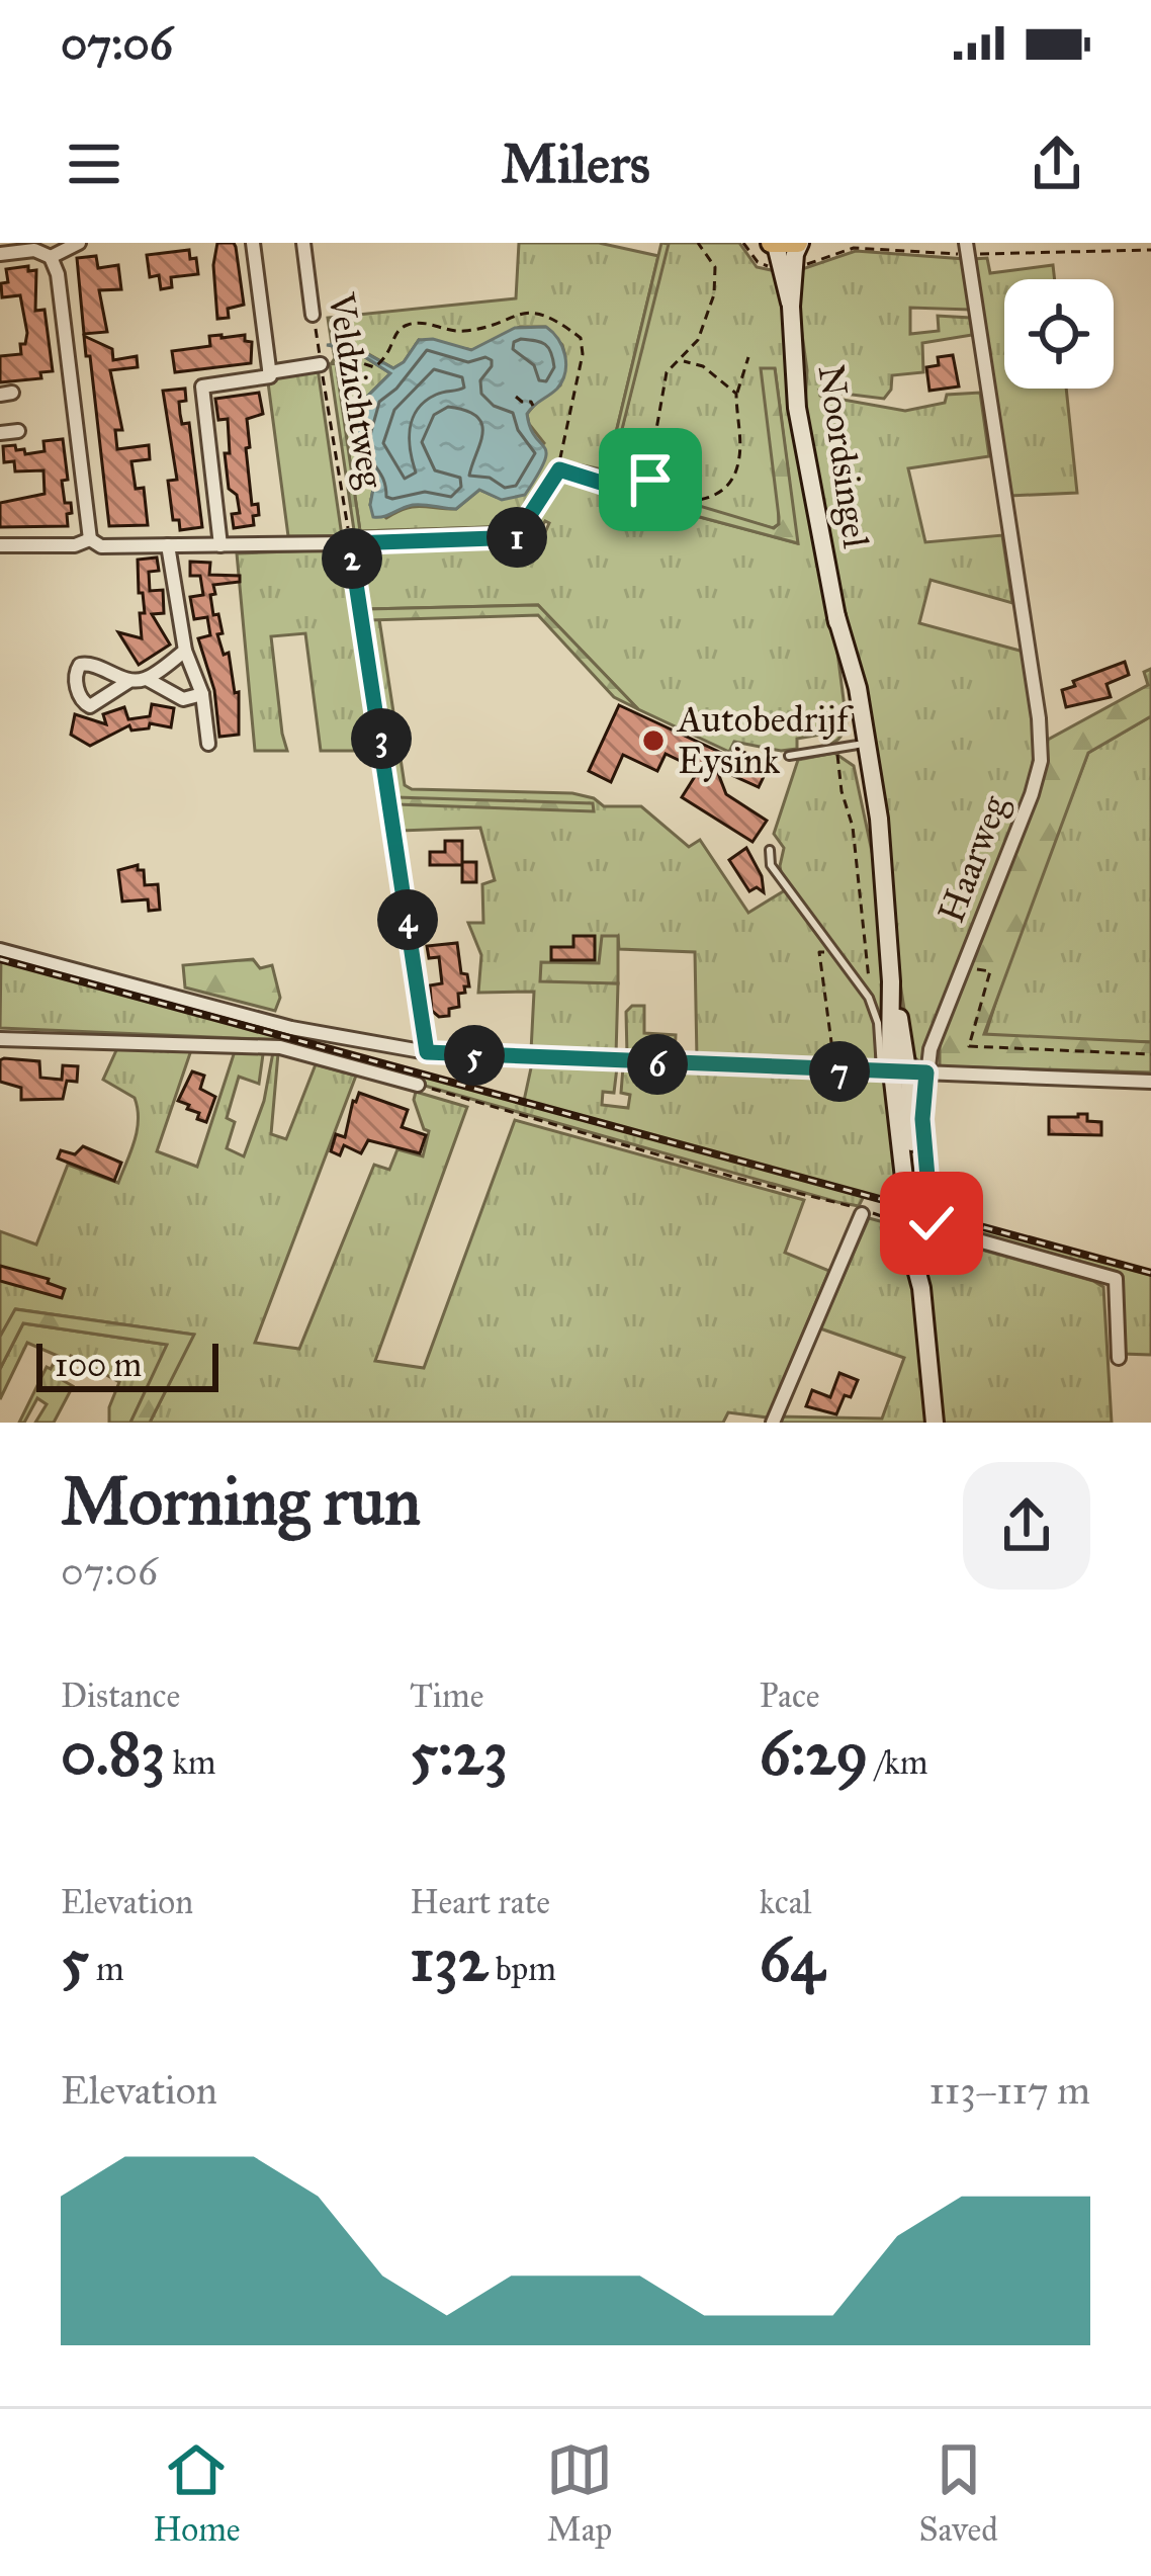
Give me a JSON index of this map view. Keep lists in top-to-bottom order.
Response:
{
  "streets": {
    "main road": ["Noordsingel"],
    "street": ["Veldzichtweg", "Haarweg"]
  },
  "crossings": [
    ["Noordsingel", "Haarweg"]
  ],
  "places": ["Autobedrijf Eysink"],
  "scale_bar": "100 m",
  "page": {
    "status": "07:06",
    "header": "Milers",
    "pins": [
      "1",
      "2",
      "3",
      "4",
      "5",
      "6",
      "7"
    ],
    "scale": "100 m",
    "heading": ["Morning run", "07:06"],
    "stats": [
      ["Distance", "0.83 km"],
      ["Time", "5:23"],
      ["Pace", "6:29 /km"],
      ["Elevation", "5 m"],
      ["Heart rate", "132 bpm"],
      ["kcal", "64"]
    ],
    "chart": ["Elevation", "113–117 m"],
    "tabs": ["Home", "Map", "Saved"]
  }
}
